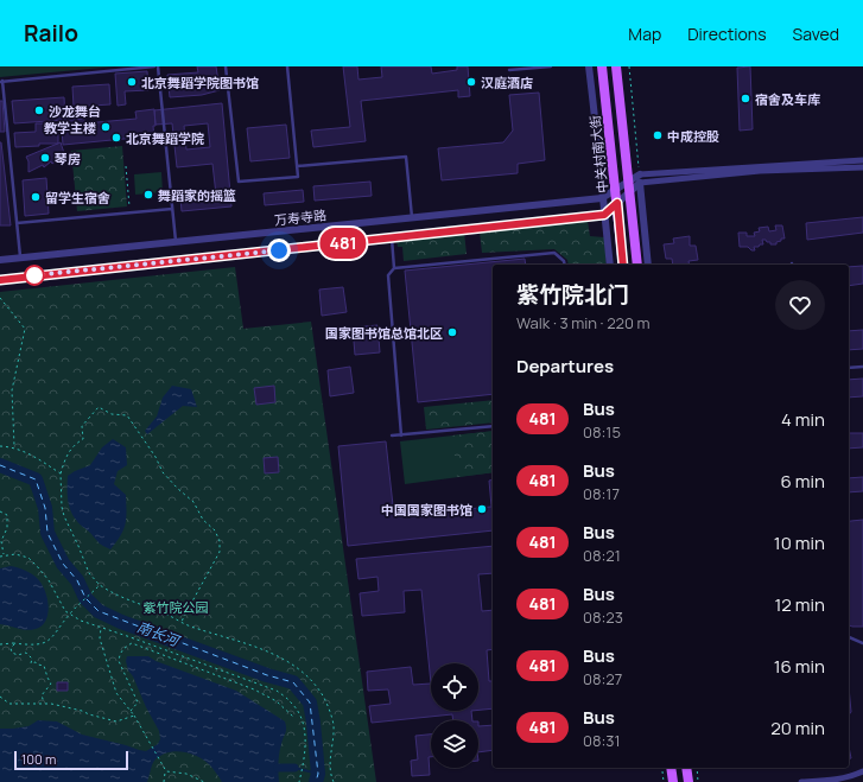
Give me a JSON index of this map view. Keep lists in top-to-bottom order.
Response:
{
  "streets": {
    "main road": ["中关村南大街"],
    "street": ["万寿寺路"]
  },
  "crossings": [
    ["中关村南大街", "万寿寺路"]
  ],
  "water": ["南长河"],
  "parks": ["紫竹院公园"],
  "places": [
    "北京舞蹈学院图书馆",
    "汉庭酒店",
    "宿舍及车库",
    "沙龙舞台",
    "教学主楼",
    "中成控股",
    "北京舞蹈学院",
    "琴房",
    "舞蹈家的摇篮",
    "留学生宿舍",
    "国家图书馆总馆北区",
    "中国国家图书馆"
  ],
  "lines": ["bus line 481"],
  "scale_bar": "100 m",
  "page": {
    "header": "Railo",
    "nav": ["Map", "Directions", "Saved"],
    "on_map": "481",
    "heading": [
      ["紫竹院北门", "Walk · 3 min · 220 m"],
      "Departures"
    ],
    "list": [
      {
        "mark": "481",
        "name": "Bus",
        "note": "08:15",
        "value": "4 min"
      },
      {
        "mark": "481",
        "name": "Bus",
        "note": "08:17",
        "value": "6 min"
      },
      {
        "mark": "481",
        "name": "Bus",
        "note": "08:21",
        "value": "10 min"
      },
      {
        "mark": "481",
        "name": "Bus",
        "note": "08:23",
        "value": "12 min"
      },
      {
        "mark": "481",
        "name": "Bus",
        "note": "08:27",
        "value": "16 min"
      },
      {
        "mark": "481",
        "name": "Bus",
        "note": "08:31",
        "value": "20 min"
      }
    ],
    "scale": "100 m"
  }
}
